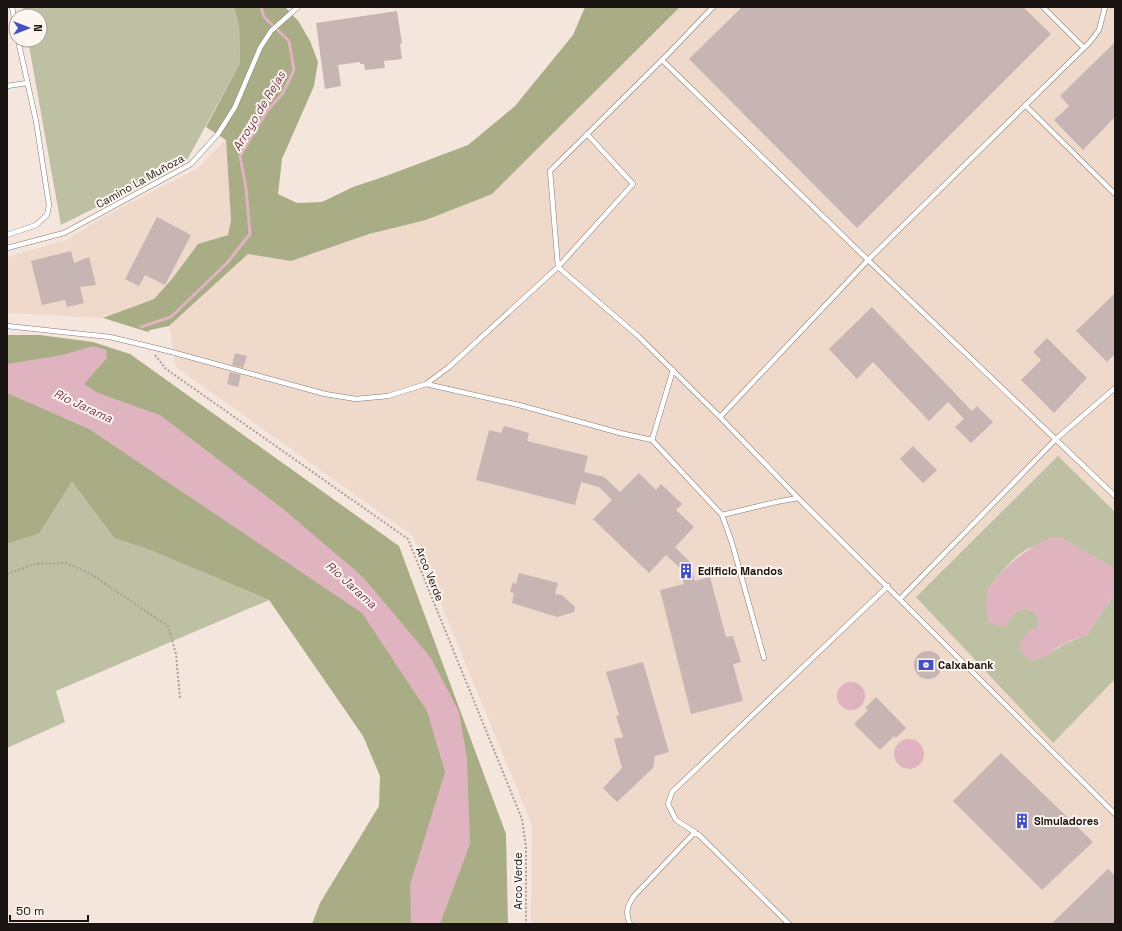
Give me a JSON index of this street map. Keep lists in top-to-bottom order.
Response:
{
  "streets": {
    "lane": ["Camino La Muñoza"],
    "path": ["Arco Verde"]
  },
  "water": ["Arroyo de Rejas", "Río Jarama"],
  "places": {
    "building": ["Edificio Mandos", "Simuladores"],
    "bank": ["Caixabank"]
  },
  "scale_bar": "50 m",
  "north": "right"
}
